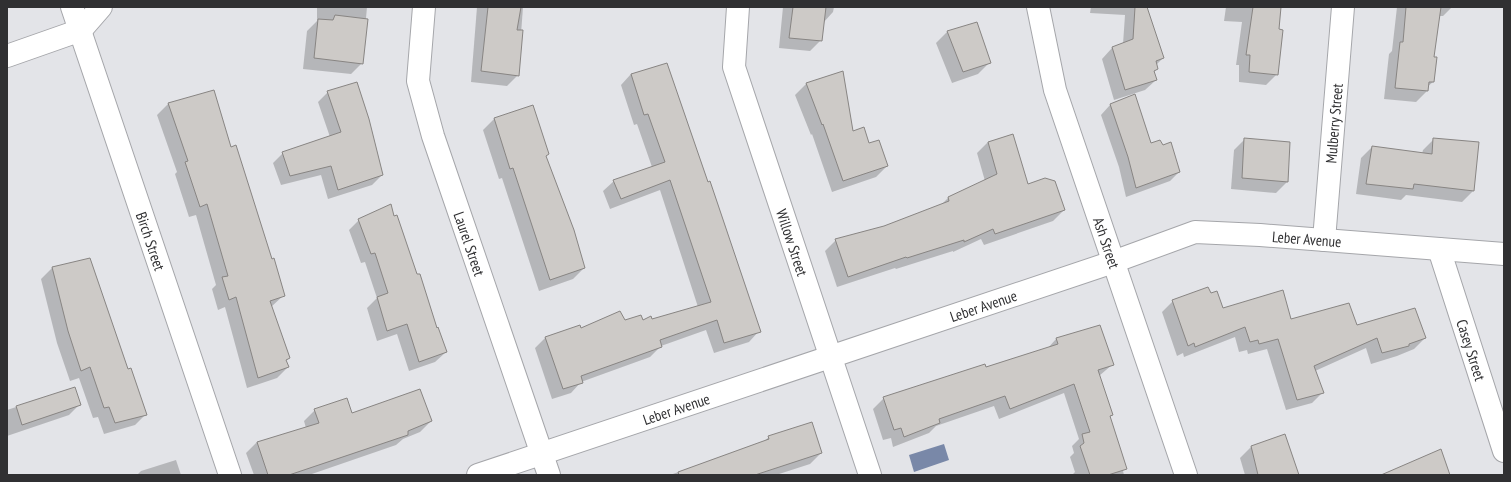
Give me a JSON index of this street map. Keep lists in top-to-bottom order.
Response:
{
  "streets": {
    "street": [
      "Mulberry Street",
      "Leber Avenue",
      "Birch Street",
      "Ash Street",
      "Laurel Street",
      "Willow Street",
      "Casey Street"
    ]
  },
  "crossings": [
    ["Mulberry Street", "Leber Avenue"],
    ["Leber Avenue", "Ash Street"],
    ["Leber Avenue", "Laurel Street"],
    ["Leber Avenue", "Willow Street"],
    ["Leber Avenue", "Casey Street"]
  ]
}
